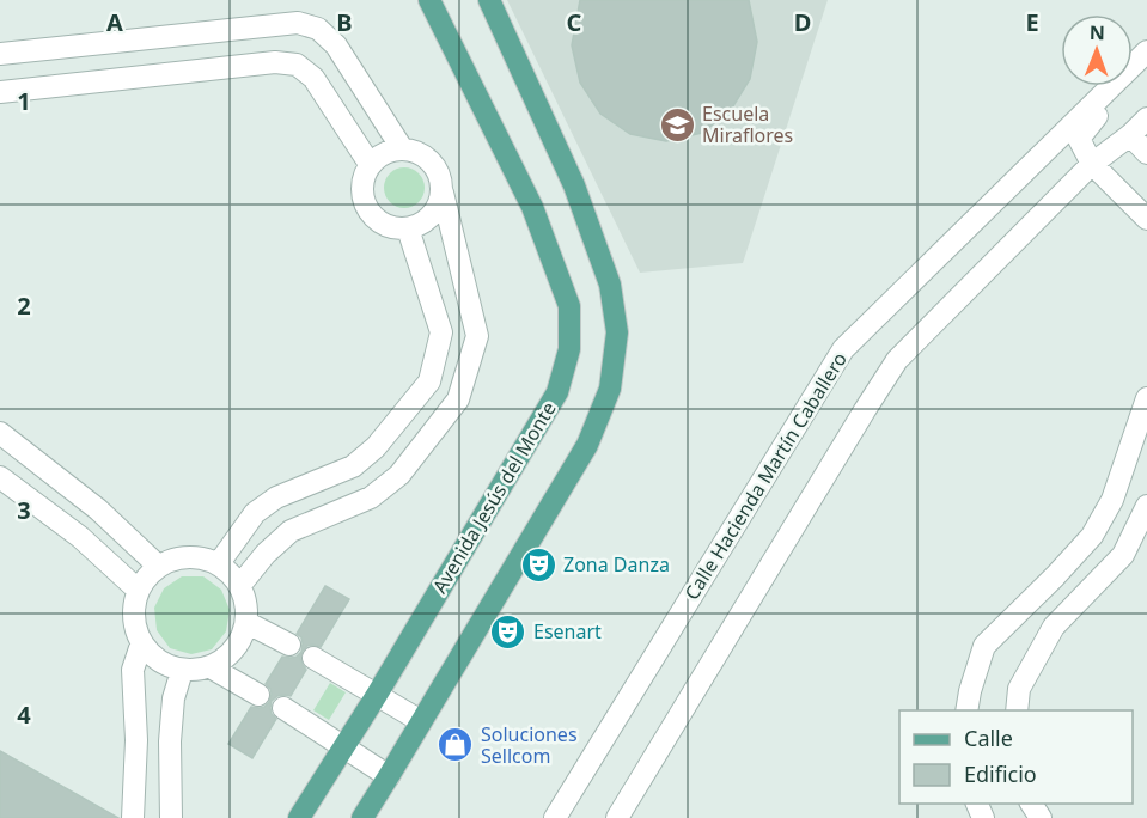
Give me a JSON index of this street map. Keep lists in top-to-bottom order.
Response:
{
  "streets": {
    "main road": ["Avenida Jesús del Monte"],
    "street": ["Calle Hacienda Martín Caballero"]
  },
  "places": {
    "school or university": ["Escuela Miraflores"],
    "theatre": ["Zona Danza", "Esenart"],
    "shop": ["Soluciones Sellcom"]
  },
  "legend": ["Calle", "Edificio"],
  "north": "top",
  "grid": {
    "columns": [
      "A",
      "B",
      "C",
      "D",
      "E"
    ],
    "rows": [
      "1",
      "2",
      "3",
      "4"
    ]
  }
}
